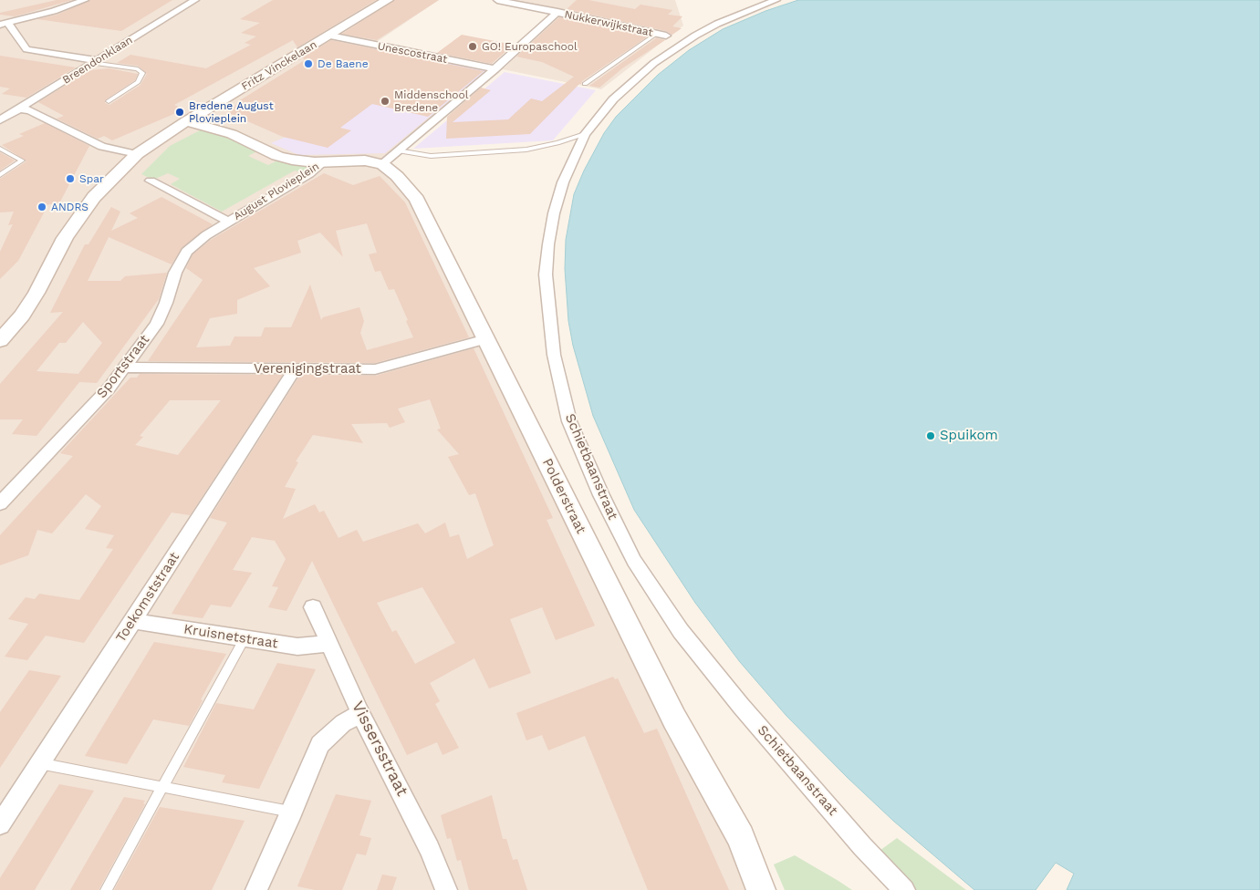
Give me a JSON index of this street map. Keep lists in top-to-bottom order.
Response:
{
  "streets": {
    "street": [
      "Nukkerwijkstraat",
      "Unescostraat",
      "Breendonklaan",
      "Fritz Vinckelaan",
      "August Plovieplein",
      "Sportstraat",
      "Verenigingstraat",
      "Schietbaanstraat",
      "Polderstraat",
      "Toekomststraat",
      "Kruisnetstraat",
      "Vissersstraat"
    ]
  },
  "crossings": [
    ["Unescostraat", "Fritz Vinckelaan"],
    ["Fritz Vinckelaan", "August Plovieplein"],
    ["August Plovieplein", "Sportstraat"],
    ["Sportstraat", "Verenigingstraat"],
    ["Verenigingstraat", "Polderstraat"],
    ["Verenigingstraat", "Toekomststraat"],
    ["Toekomststraat", "Kruisnetstraat"],
    ["Kruisnetstraat", "Vissersstraat"]
  ],
  "places": [
    "GO! Europaschool",
    "De Baene",
    "Middenschool Bredene",
    "Bredene August Plovieplein",
    "Spar",
    "ANDRS",
    "Spuikom"
  ]
}
